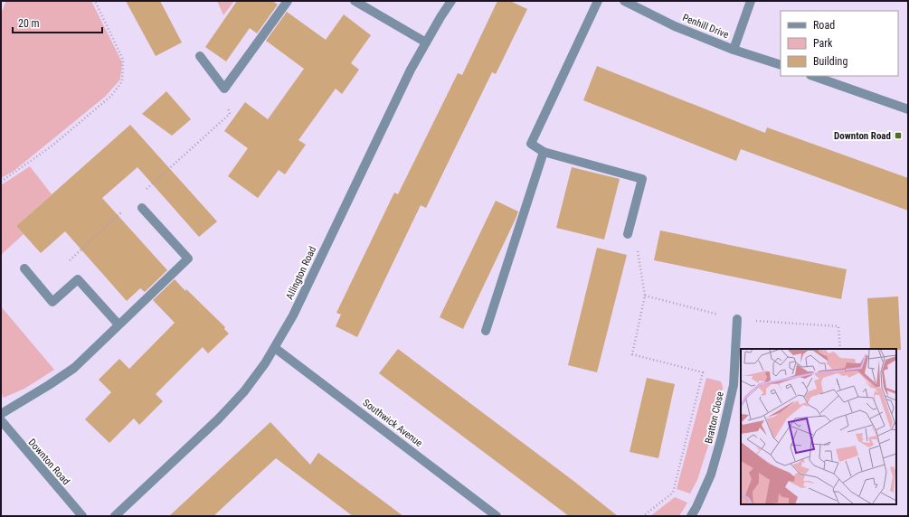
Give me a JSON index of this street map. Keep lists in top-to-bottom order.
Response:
{
  "streets": {
    "street": [
      "Penhill Drive",
      "Allington Road",
      "Bratton Close",
      "Southwick Avenue",
      "Downton Road"
    ]
  },
  "crossings": [
    ["Allington Road", "Southwick Avenue"]
  ],
  "places": {
    "transit": ["Downton Road"]
  },
  "legend": ["Road", "Park", "Building"],
  "scale_bar": "20 m"
}
